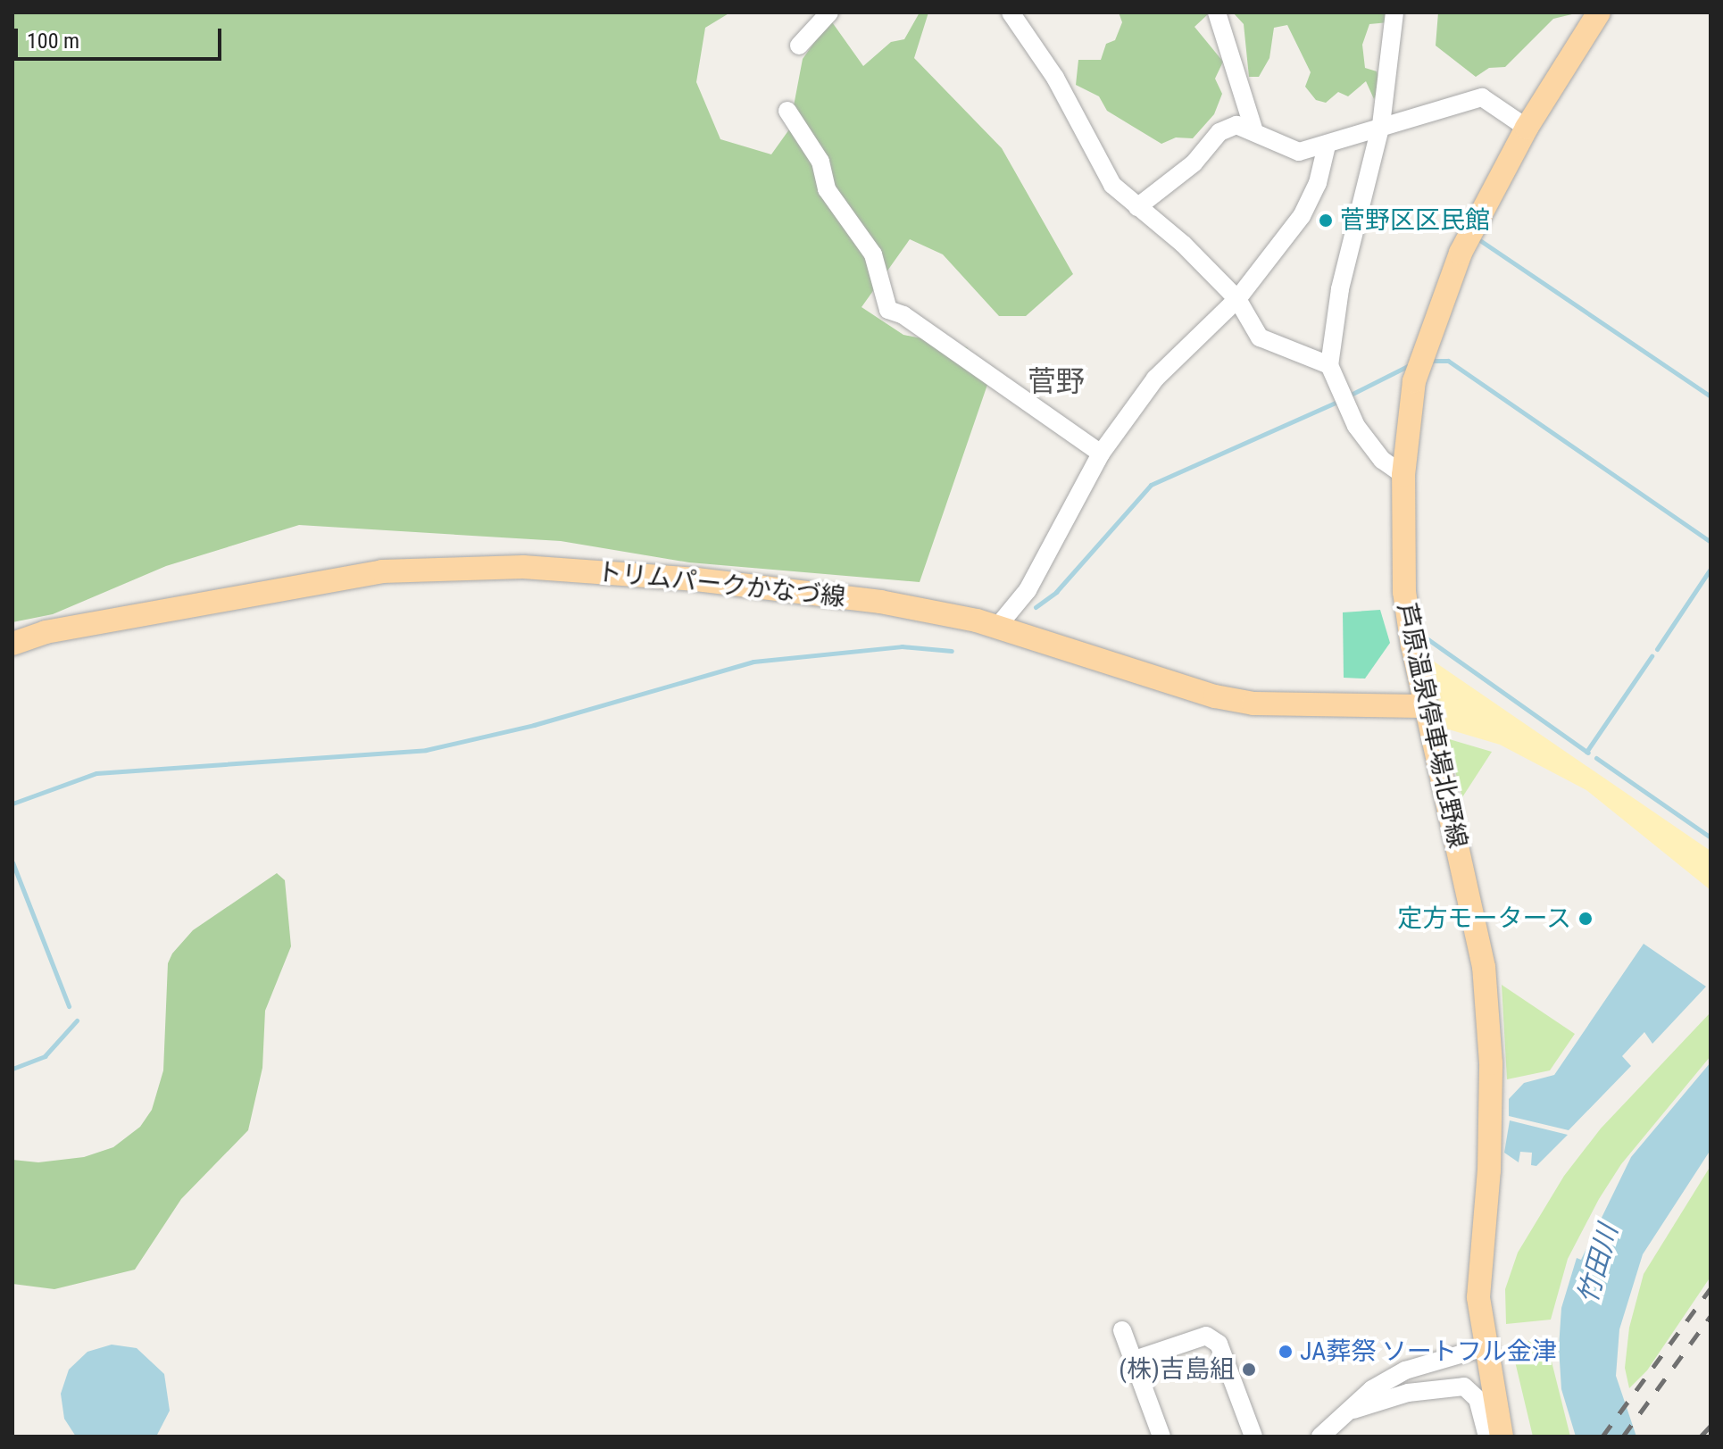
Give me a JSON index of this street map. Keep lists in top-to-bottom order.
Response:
{
  "streets": {
    "main road": ["トリムパークかなづ線", "芦原温泉停車場北野線"]
  },
  "crossings": [
    ["トリムパークかなづ線", "芦原温泉停車場北野線"]
  ],
  "districts": ["菅野"],
  "water": ["竹田川"],
  "places": [
    "菅野区区民館",
    "定方モータース",
    "JA葬祭 ソートフル金津",
    "(株)吉島組"
  ],
  "scale_bar": "100 m"
}
